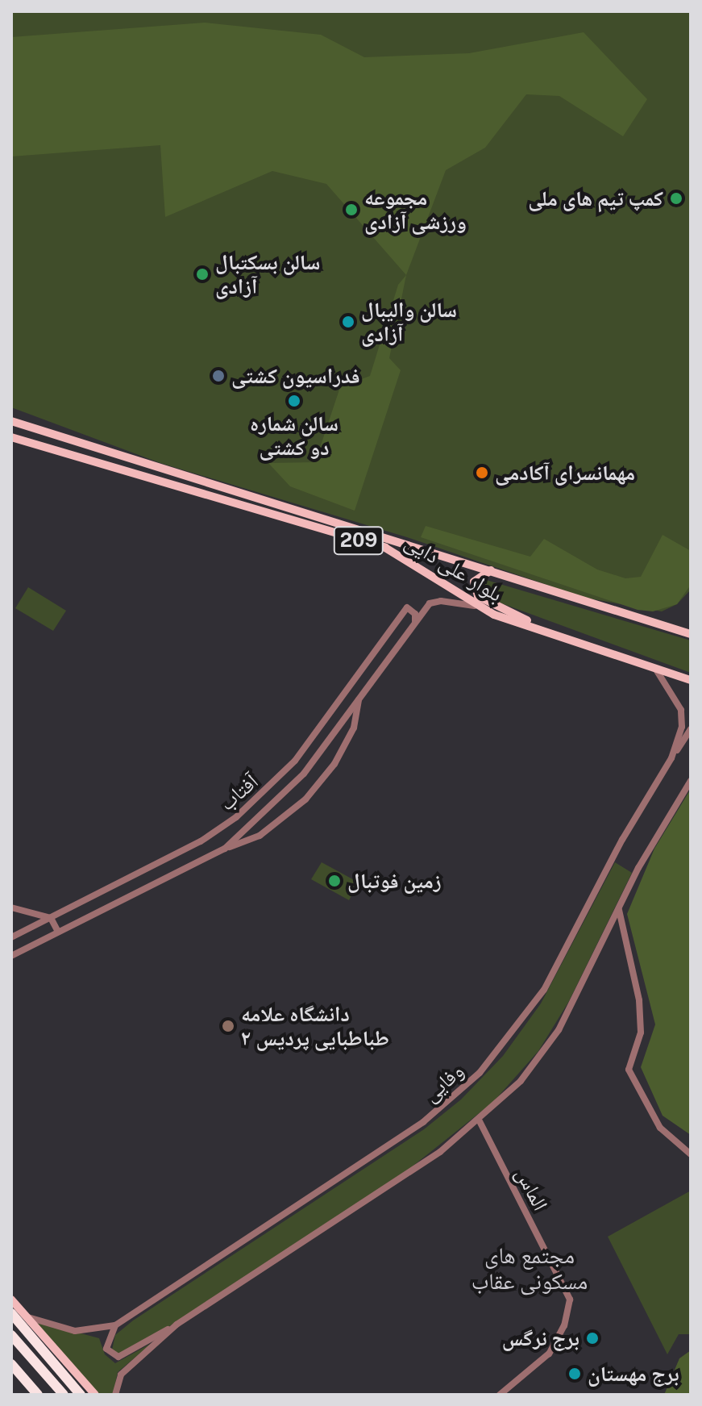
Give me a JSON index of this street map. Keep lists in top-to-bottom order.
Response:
{
  "streets": {
    "main road": ["209", "بلوار علی دایی"],
    "street": ["آفتاب", "وفایی", "الماس"]
  },
  "crossings": [
    ["بلوار علی دایی", "آفتاب"],
    ["بلوار علی دایی", "وفایی"]
  ],
  "districts": ["مجتمع های مسکونی عقاب"],
  "places": [
    "کمپ تیم های ملی",
    "مجموعه ورزشی آزادی",
    "سالن بسکتبال آزادی",
    "سالن والیبال آزادی",
    "فدراسیون کشتی",
    "سالن شماره دو کشتی",
    "مهمانسرای آکادمی",
    "زمین فوتبال",
    "دانشگاه علامه طباطبایی پردیس ۲",
    "برج نرگس",
    "برج مهستان"
  ]
}
